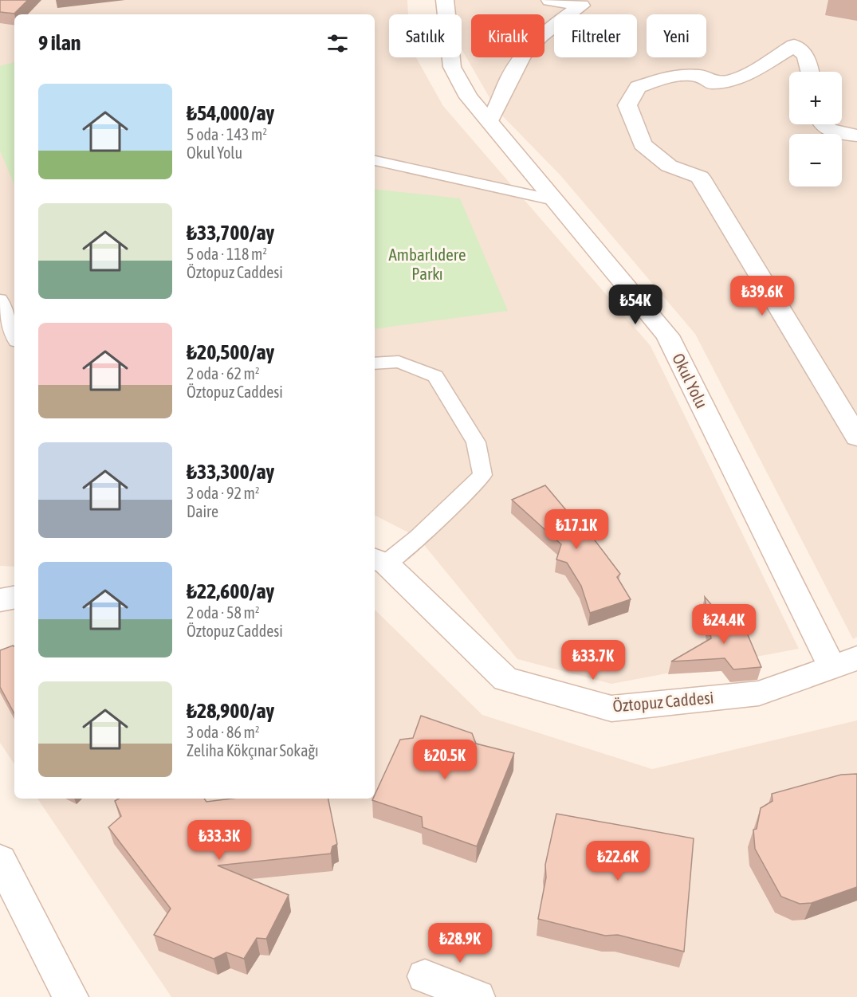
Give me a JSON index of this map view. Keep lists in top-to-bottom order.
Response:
{
  "streets": {
    "street": ["Okul Yolu", "Öztopuz Caddesi"]
  },
  "crossings": [
    ["Okul Yolu", "Öztopuz Caddesi"]
  ],
  "parks": ["Ambarlıdere Parkı"],
  "page": {
    "chip": [
      "Satılık",
      "Kiralık",
      "Filtreler",
      "Yeni"
    ],
    "heading": "9 ilan",
    "map_buttons": ["+", "−"],
    "list": [
      {
        "name": "₺54,000/ay",
        "note": "5 oda · 143 m² · Okul Yolu"
      },
      {
        "name": "₺33,700/ay",
        "note": "5 oda · 118 m² · Öztopuz Caddesi"
      },
      {
        "name": "₺20,500/ay",
        "note": "2 oda · 62 m² · Öztopuz Caddesi"
      },
      {
        "name": "₺33,300/ay",
        "note": "3 oda · 92 m² · Daire"
      },
      {
        "name": "₺22,600/ay",
        "note": "2 oda · 58 m² · Öztopuz Caddesi"
      },
      {
        "name": "₺28,900/ay",
        "note": "3 oda · 86 m² · Zeliha Kökçınar Sokağı"
      }
    ],
    "price": [
      "₺39.6K",
      "₺54K",
      "₺17.1K",
      "₺24.4K",
      "₺33.7K",
      "₺20.5K",
      "₺33.3K",
      "₺22.6K",
      "₺28.9K"
    ]
  }
}
